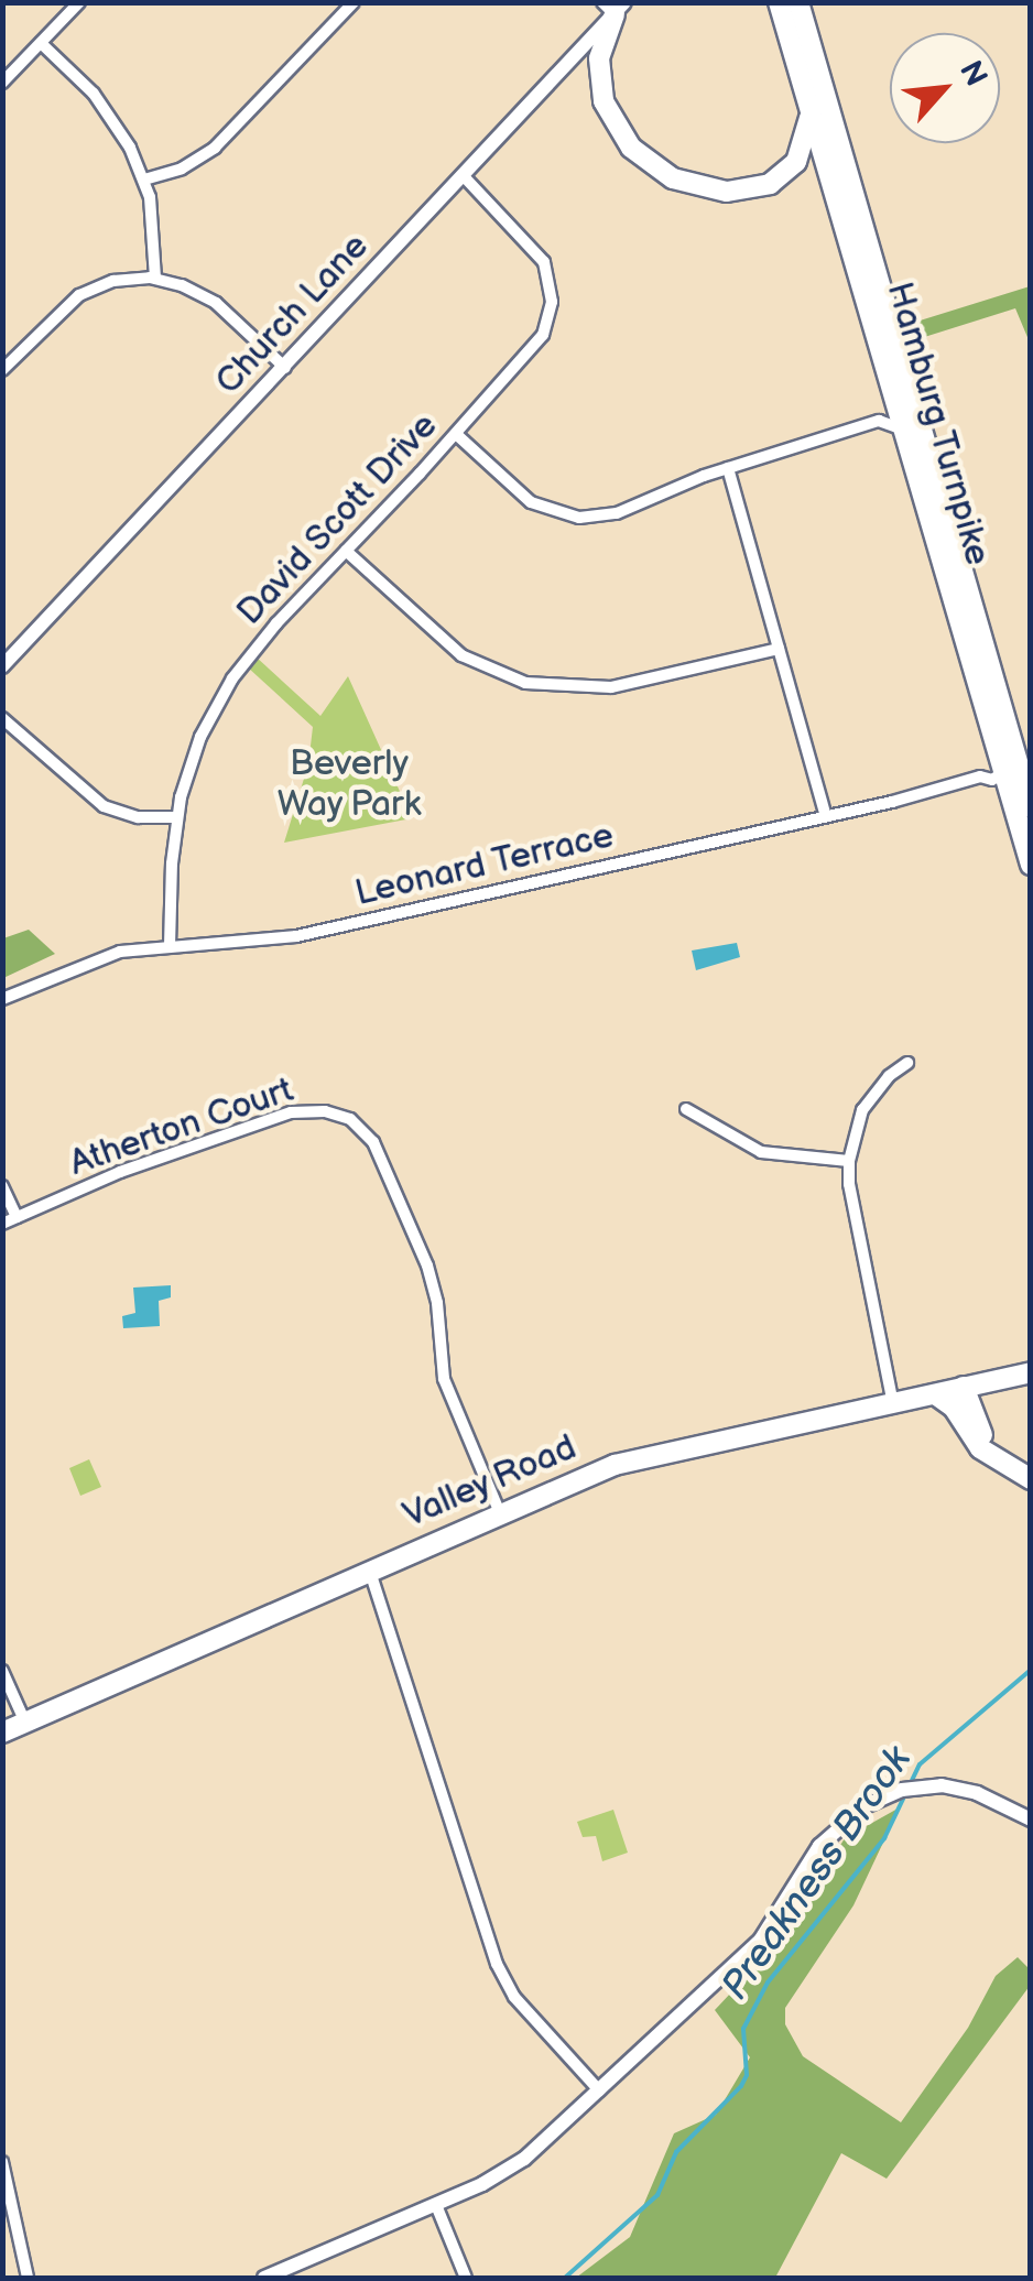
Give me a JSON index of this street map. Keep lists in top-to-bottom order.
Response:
{
  "streets": {
    "main road": ["Hamburg Turnpike", "Valley Road"],
    "street": [
      "Church Lane",
      "David Scott Drive",
      "Leonard Terrace",
      "Atherton Court"
    ]
  },
  "crossings": [
    ["Church Lane", "David Scott Drive"],
    ["Hamburg Turnpike", "Leonard Terrace"],
    ["David Scott Drive", "Leonard Terrace"],
    ["Atherton Court", "Valley Road"]
  ],
  "water": ["Preakness Brook"],
  "parks": ["Beverly Way Park"],
  "north": "top right"
}
